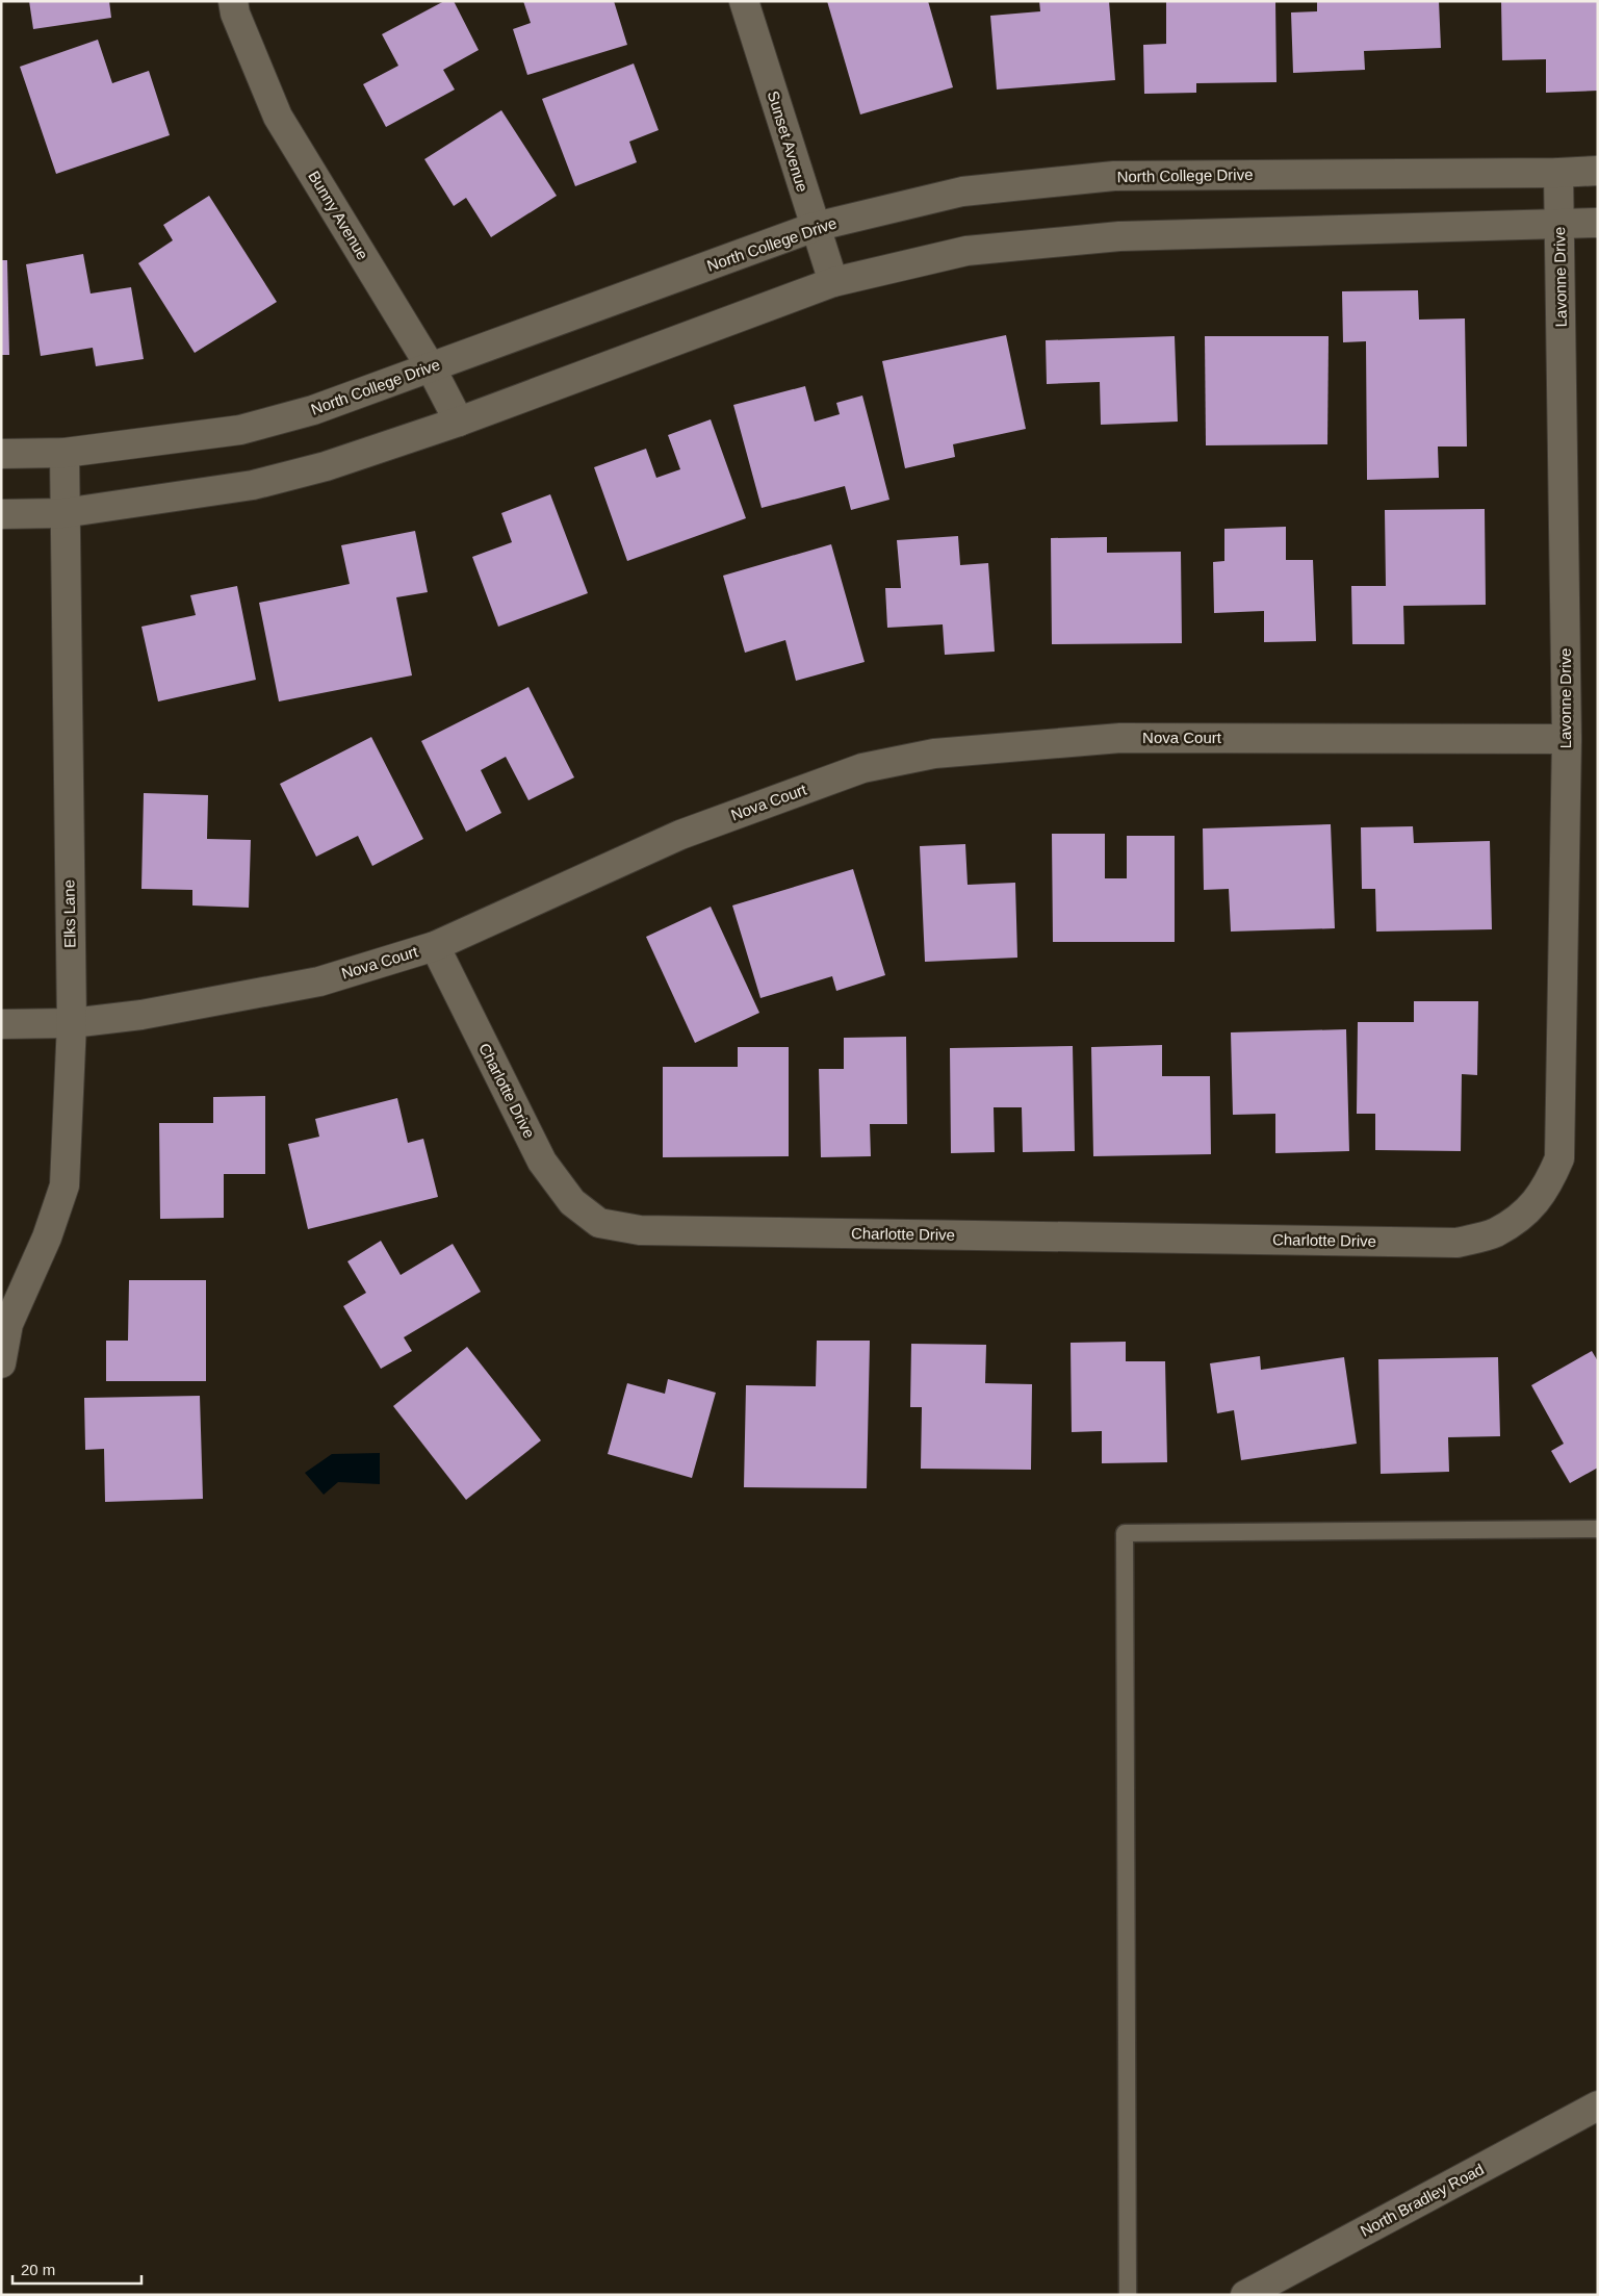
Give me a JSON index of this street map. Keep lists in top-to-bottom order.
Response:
{
  "streets": {
    "street": [
      "Sunset Avenue",
      "North College Drive",
      "Bunny Avenue",
      "Lavonne Drive",
      "Nova Court",
      "Elks Lane",
      "Charlotte Drive",
      "North Bradley Road"
    ]
  },
  "crossings": [
    ["Sunset Avenue", "North College Drive"],
    ["North College Drive", "Bunny Avenue"],
    ["North College Drive", "Lavonne Drive"],
    ["North College Drive", "Elks Lane"],
    ["Lavonne Drive", "Nova Court"],
    ["Lavonne Drive", "Charlotte Drive"],
    ["Nova Court", "Elks Lane"],
    ["Nova Court", "Charlotte Drive"]
  ],
  "scale_bar": "20 m"
}
